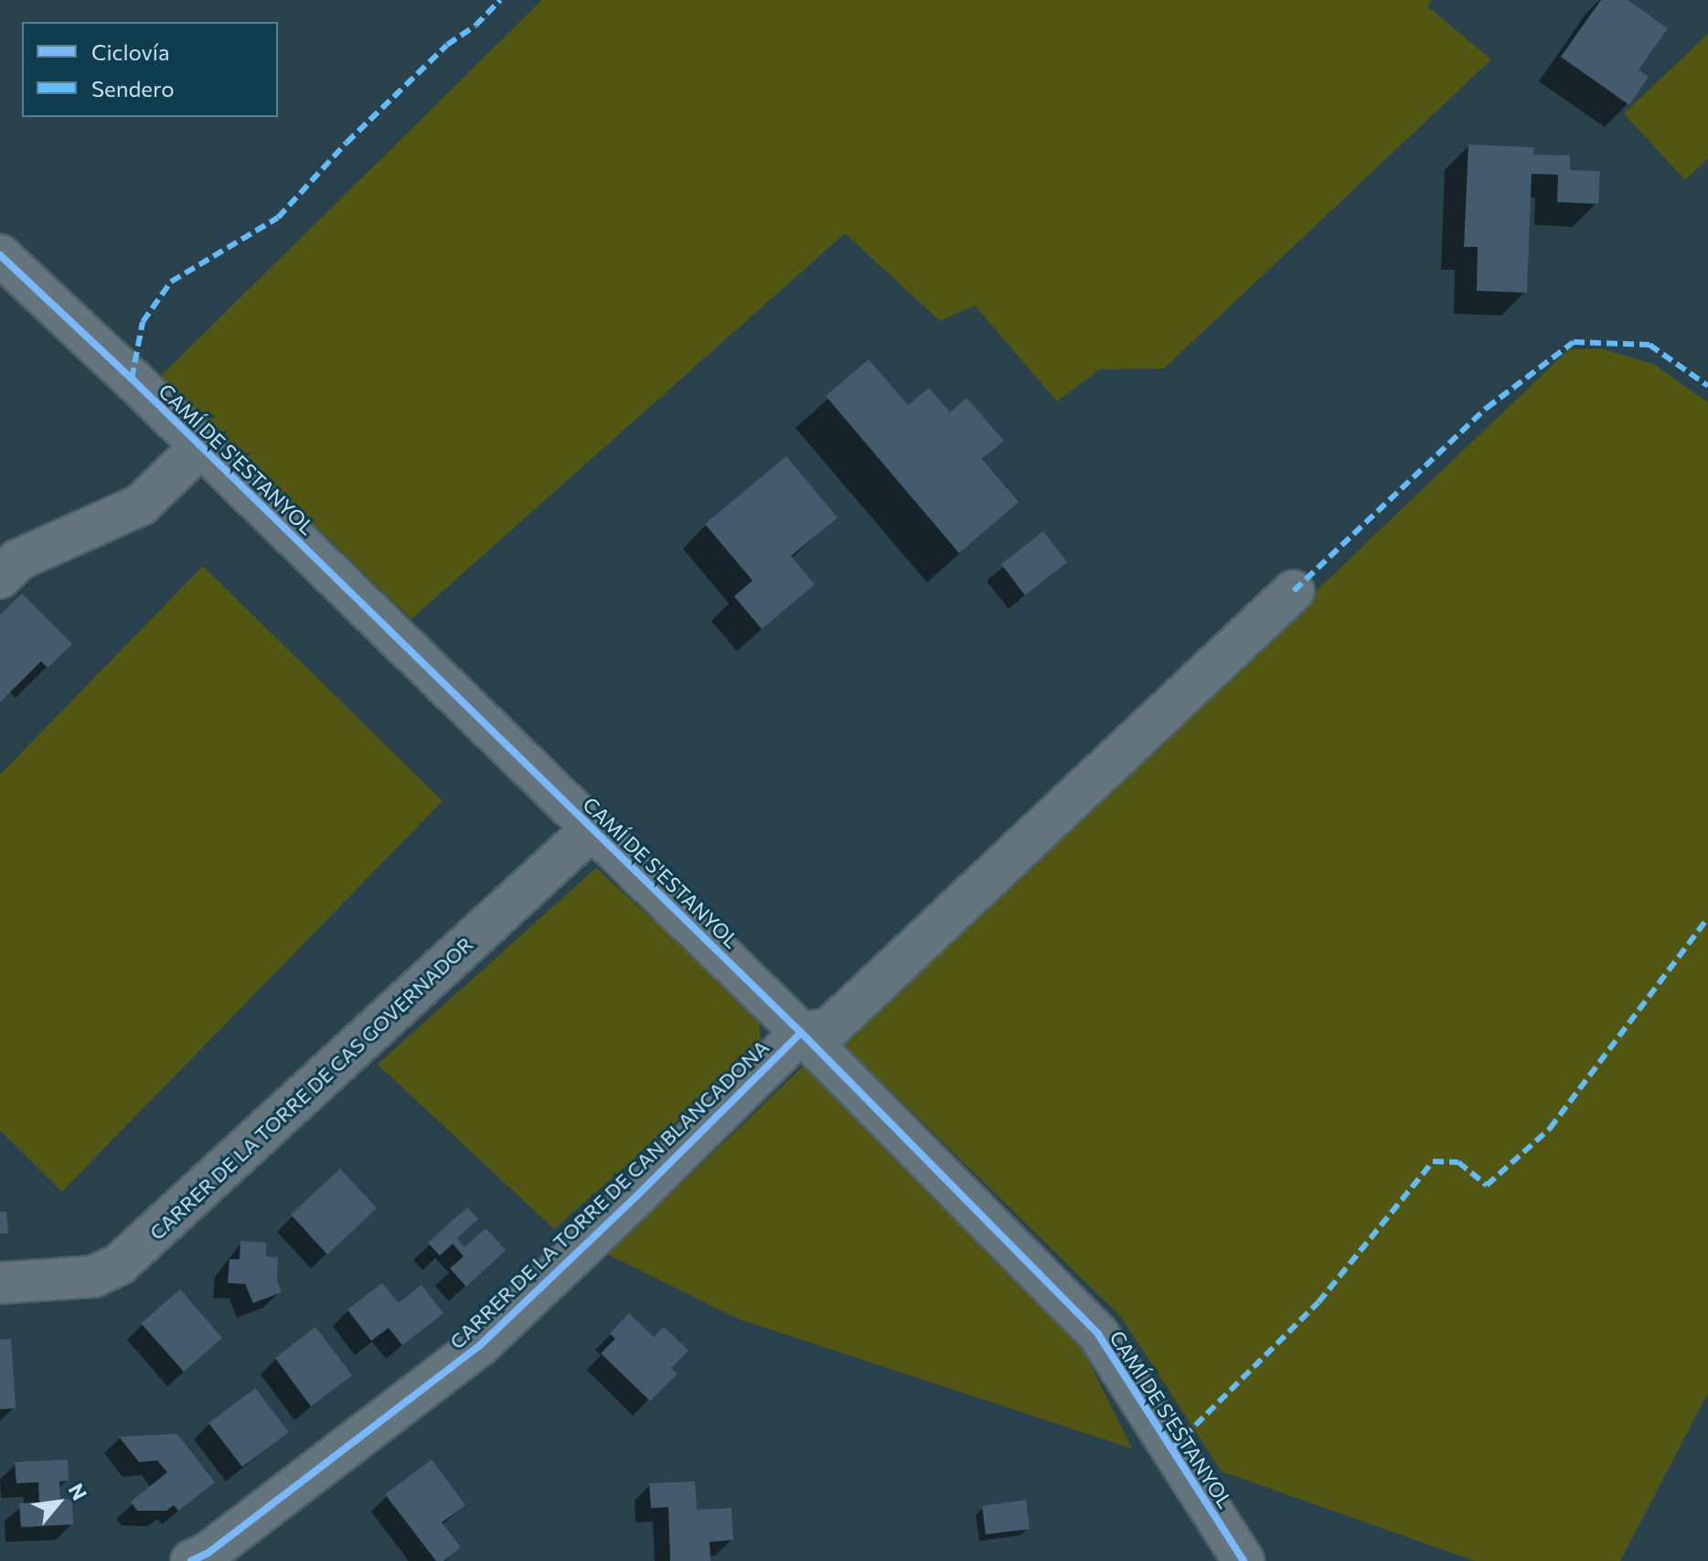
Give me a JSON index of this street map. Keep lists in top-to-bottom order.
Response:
{
  "streets": {
    "street": ["CAMÍ DE S'ESTANYOL", "CARRER DE LA TORRE DE CAS GOVERNADOR", "CARRER DE LA TORRE DE CAN BLANCADONA"]
  },
  "crossings": [
    ["CAMÍ DE S'ESTANYOL", "CARRER DE LA TORRE DE CAS GOVERNADOR"],
    ["CAMÍ DE S'ESTANYOL", "CARRER DE LA TORRE DE CAN BLANCADONA"]
  ],
  "legend": ["Ciclovía", "Sendero"],
  "north": "top right"
}
